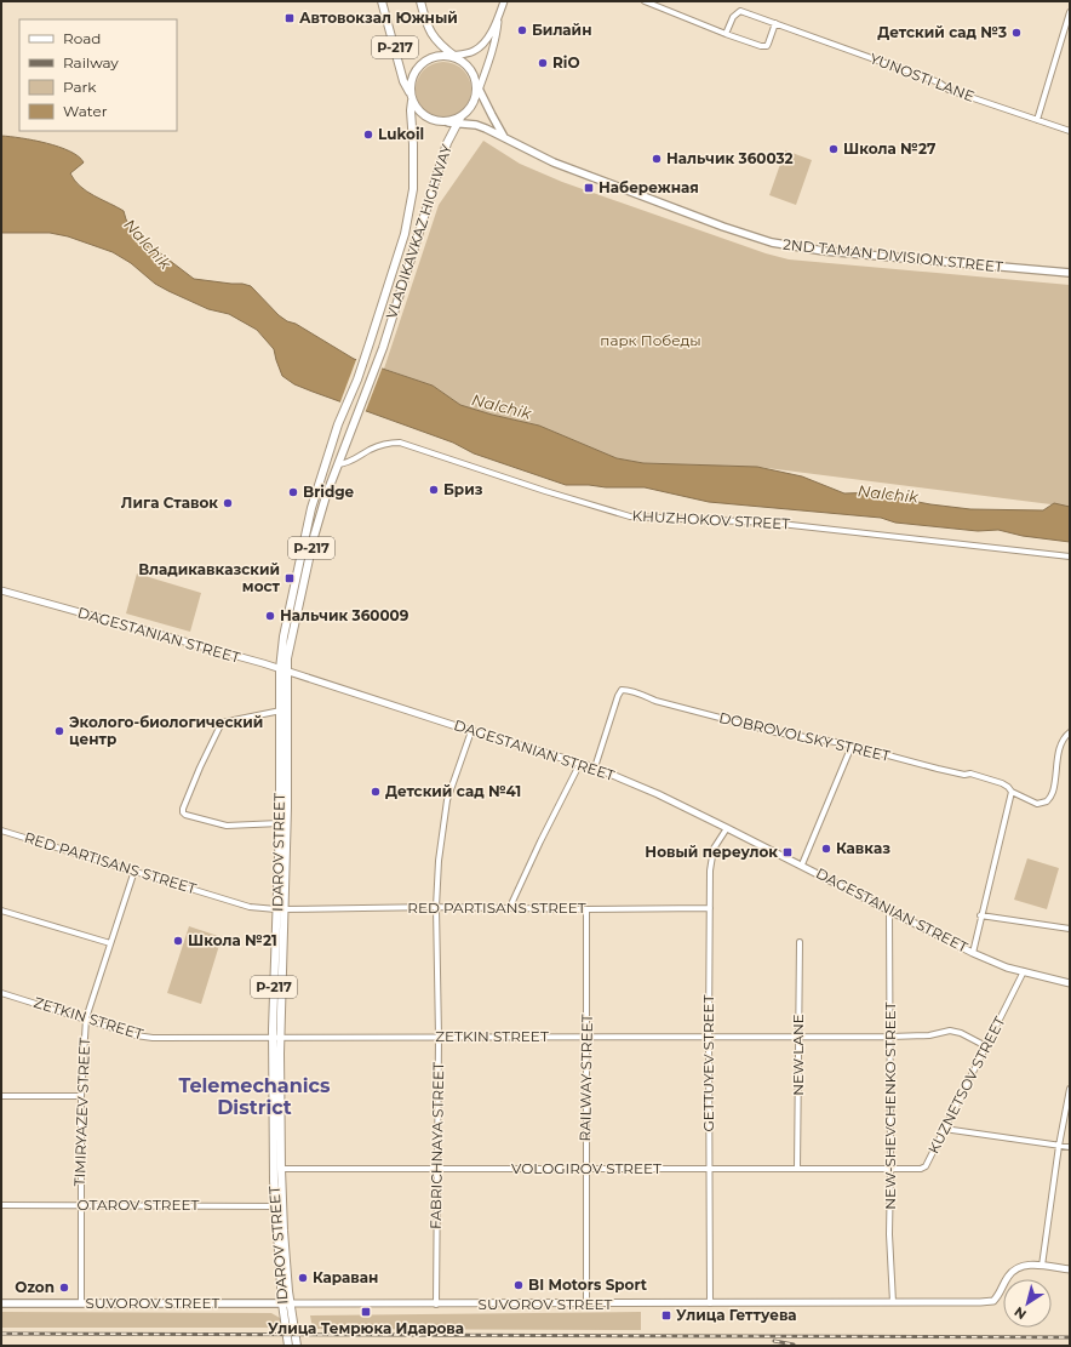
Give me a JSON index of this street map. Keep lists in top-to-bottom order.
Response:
{
  "streets": {
    "main road": [
      "Р-217",
      "VLADIKAVKAZ HIGHWAY",
      "2ND TAMAN DIVISION STREET",
      "IDAROV STREET",
      "SUVOROV STREET"
    ],
    "street": [
      "YUNOSTI LANE",
      "KHUZHOKOV STREET",
      "DAGESTANIAN STREET",
      "DOBROVOLSKY STREET",
      "RED PARTISANS STREET",
      "ZETKIN STREET",
      "NEW LANE",
      "GETTUYEV STREET",
      "RAILWAY STREET",
      "KUZNETSOV STREET",
      "NEW-SHEVCHENKO STREET",
      "TIMIRYAZEV STREET",
      "FABRICHNAYA STREET",
      "VOLOGIROV STREET",
      "OTAROV STREET"
    ]
  },
  "crossings": [
    ["Р-217", "VLADIKAVKAZ HIGHWAY"],
    ["Р-217", "2ND TAMAN DIVISION STREET"],
    ["VLADIKAVKAZ HIGHWAY", "2ND TAMAN DIVISION STREET"],
    ["VLADIKAVKAZ HIGHWAY", "IDAROV STREET"],
    ["KHUZHOKOV STREET", "IDAROV STREET"],
    ["DAGESTANIAN STREET", "DOBROVOLSKY STREET"],
    ["DAGESTANIAN STREET", "IDAROV STREET"],
    ["DAGESTANIAN STREET", "GETTUYEV STREET"],
    ["DAGESTANIAN STREET", "KUZNETSOV STREET"],
    ["DAGESTANIAN STREET", "NEW-SHEVCHENKO STREET"],
    ["DAGESTANIAN STREET", "FABRICHNAYA STREET"],
    ["IDAROV STREET", "RED PARTISANS STREET"],
    ["IDAROV STREET", "ZETKIN STREET"],
    ["IDAROV STREET", "VOLOGIROV STREET"],
    ["IDAROV STREET", "OTAROV STREET"],
    ["IDAROV STREET", "SUVOROV STREET"],
    ["RED PARTISANS STREET", "GETTUYEV STREET"],
    ["RED PARTISANS STREET", "RAILWAY STREET"],
    ["RED PARTISANS STREET", "TIMIRYAZEV STREET"],
    ["RED PARTISANS STREET", "FABRICHNAYA STREET"],
    ["ZETKIN STREET", "NEW LANE"],
    ["ZETKIN STREET", "GETTUYEV STREET"],
    ["ZETKIN STREET", "RAILWAY STREET"],
    ["ZETKIN STREET", "KUZNETSOV STREET"],
    ["ZETKIN STREET", "NEW-SHEVCHENKO STREET"],
    ["ZETKIN STREET", "TIMIRYAZEV STREET"],
    ["ZETKIN STREET", "FABRICHNAYA STREET"],
    ["NEW LANE", "VOLOGIROV STREET"],
    ["GETTUYEV STREET", "VOLOGIROV STREET"],
    ["GETTUYEV STREET", "SUVOROV STREET"],
    ["RAILWAY STREET", "VOLOGIROV STREET"],
    ["RAILWAY STREET", "SUVOROV STREET"],
    ["KUZNETSOV STREET", "NEW-SHEVCHENKO STREET"],
    ["KUZNETSOV STREET", "VOLOGIROV STREET"],
    ["NEW-SHEVCHENKO STREET", "VOLOGIROV STREET"],
    ["NEW-SHEVCHENKO STREET", "SUVOROV STREET"],
    ["TIMIRYAZEV STREET", "OTAROV STREET"],
    ["TIMIRYAZEV STREET", "SUVOROV STREET"],
    ["FABRICHNAYA STREET", "VOLOGIROV STREET"],
    ["FABRICHNAYA STREET", "SUVOROV STREET"]
  ],
  "districts": ["Telemechanics District"],
  "water": ["Nalchik"],
  "parks": ["парк Победы"],
  "places": {
    "transit": [
      "Автовокзал Южный",
      "Набережная",
      "Владикавказский мост",
      "Новый переулок",
      "Улица Темрюка Идарова",
      "Улица Геттуева"
    ],
    "other": [
      "Билайн",
      "Детский сад №3",
      "RiO",
      "Lukoil",
      "Школа №27",
      "Нальчик 360032",
      "Бриз",
      "Bridge",
      "Лига Ставок",
      "Нальчик 360009",
      "Эколого-биологический центр",
      "Детский сад №41",
      "Кавказ",
      "Школа №21",
      "Караван",
      "BI Motors Sport",
      "Ozon"
    ]
  },
  "legend": [
    "Road",
    "Railway",
    "Park",
    "Water"
  ],
  "north": "bottom left"
}
